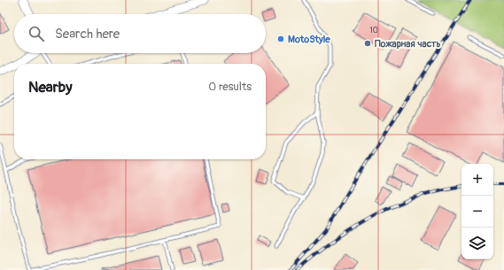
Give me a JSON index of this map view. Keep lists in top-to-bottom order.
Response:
{
  "places": ["MotoStyle", "Пожарная часть"],
  "house_numbers": ["10"],
  "page": {
    "search": "Search here",
    "heading": ["Nearby", "0 results"],
    "map_buttons": ["+", "−"]
  }
}
